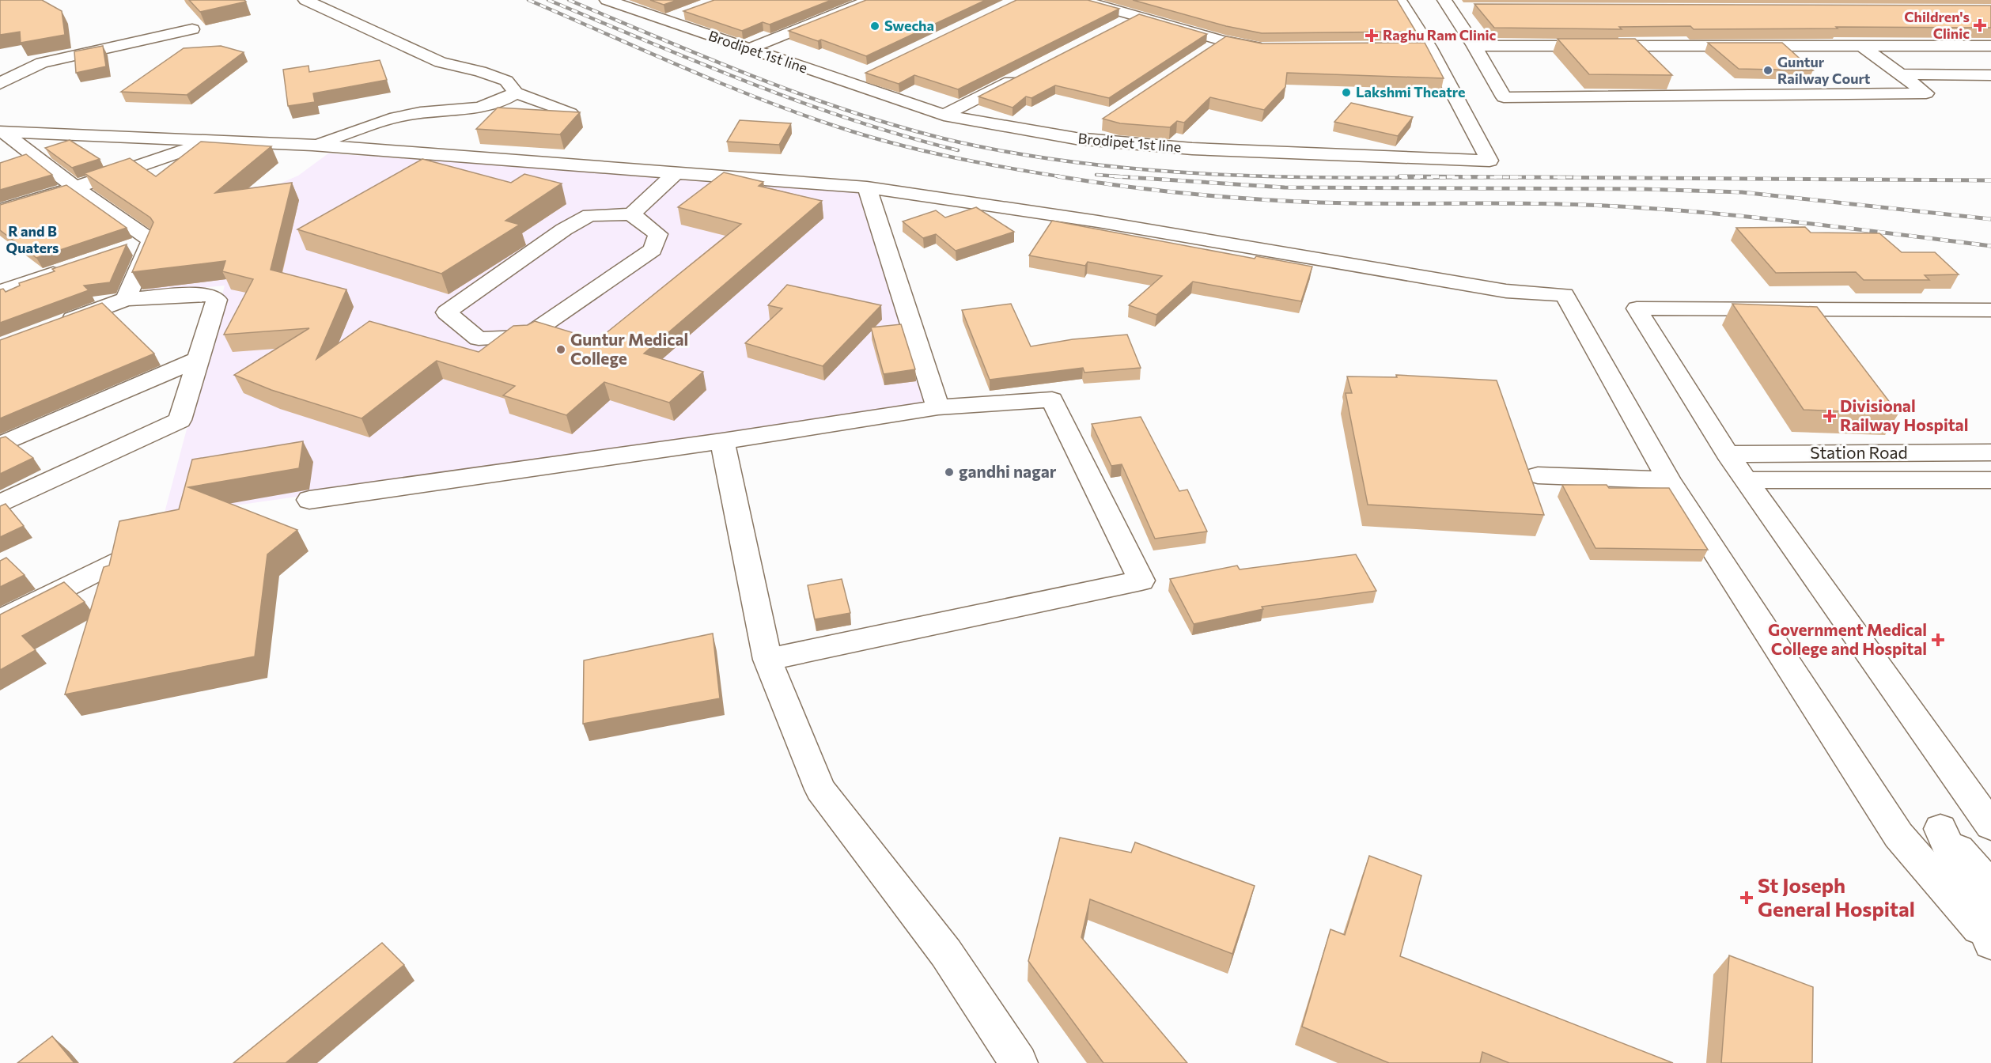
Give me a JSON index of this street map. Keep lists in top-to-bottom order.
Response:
{
  "streets": {
    "street": ["Brodipet 1st line", "Station Road"]
  },
  "districts": ["R and B Quaters"],
  "places": {
    "health": [
      "Children's Clinic",
      "Raghu Ram Clinic",
      "Divisional Railway Hospital",
      "Government Medical College and Hospital",
      "St Joseph General Hospital"
    ],
    "other": [
      "Swecha",
      "Guntur Railway Court",
      "Lakshmi Theatre",
      "Guntur Medical College",
      "gandhi nagar"
    ]
  }
}
